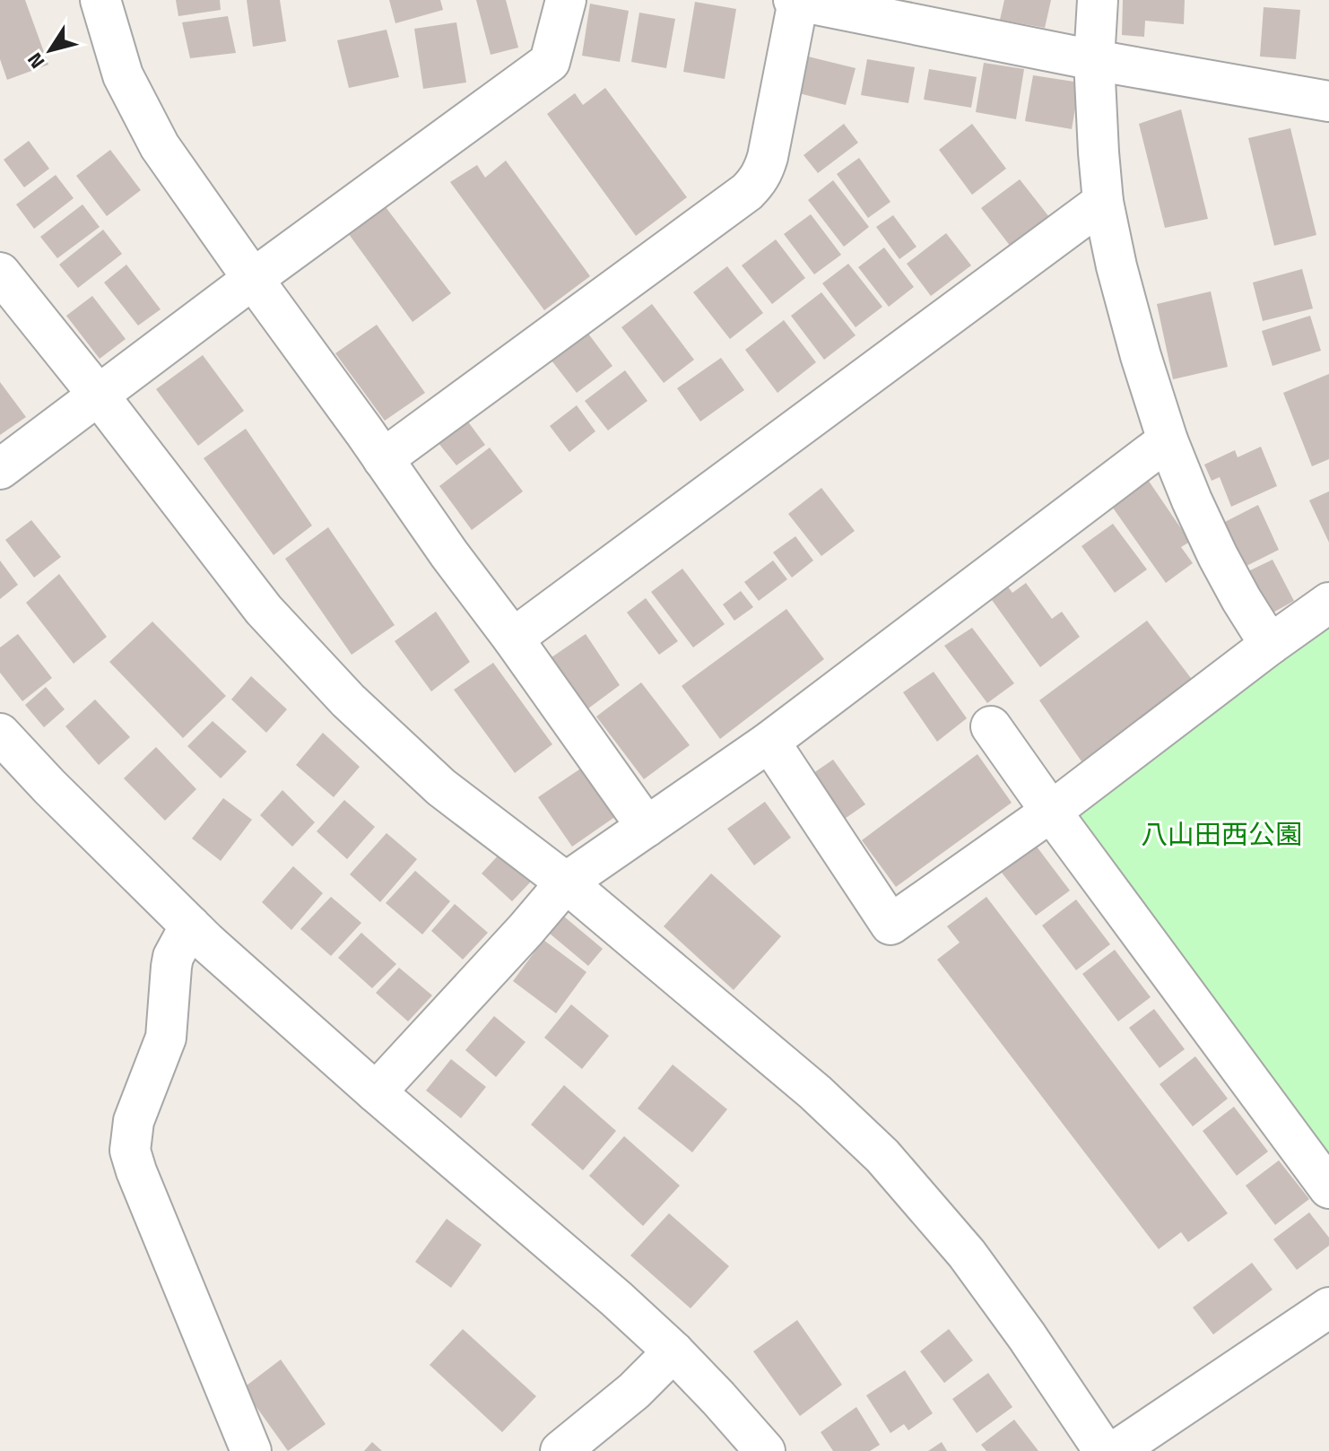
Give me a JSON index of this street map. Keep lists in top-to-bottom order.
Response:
{
  "parks": ["八山田西公園"],
  "north": "bottom left"
}
